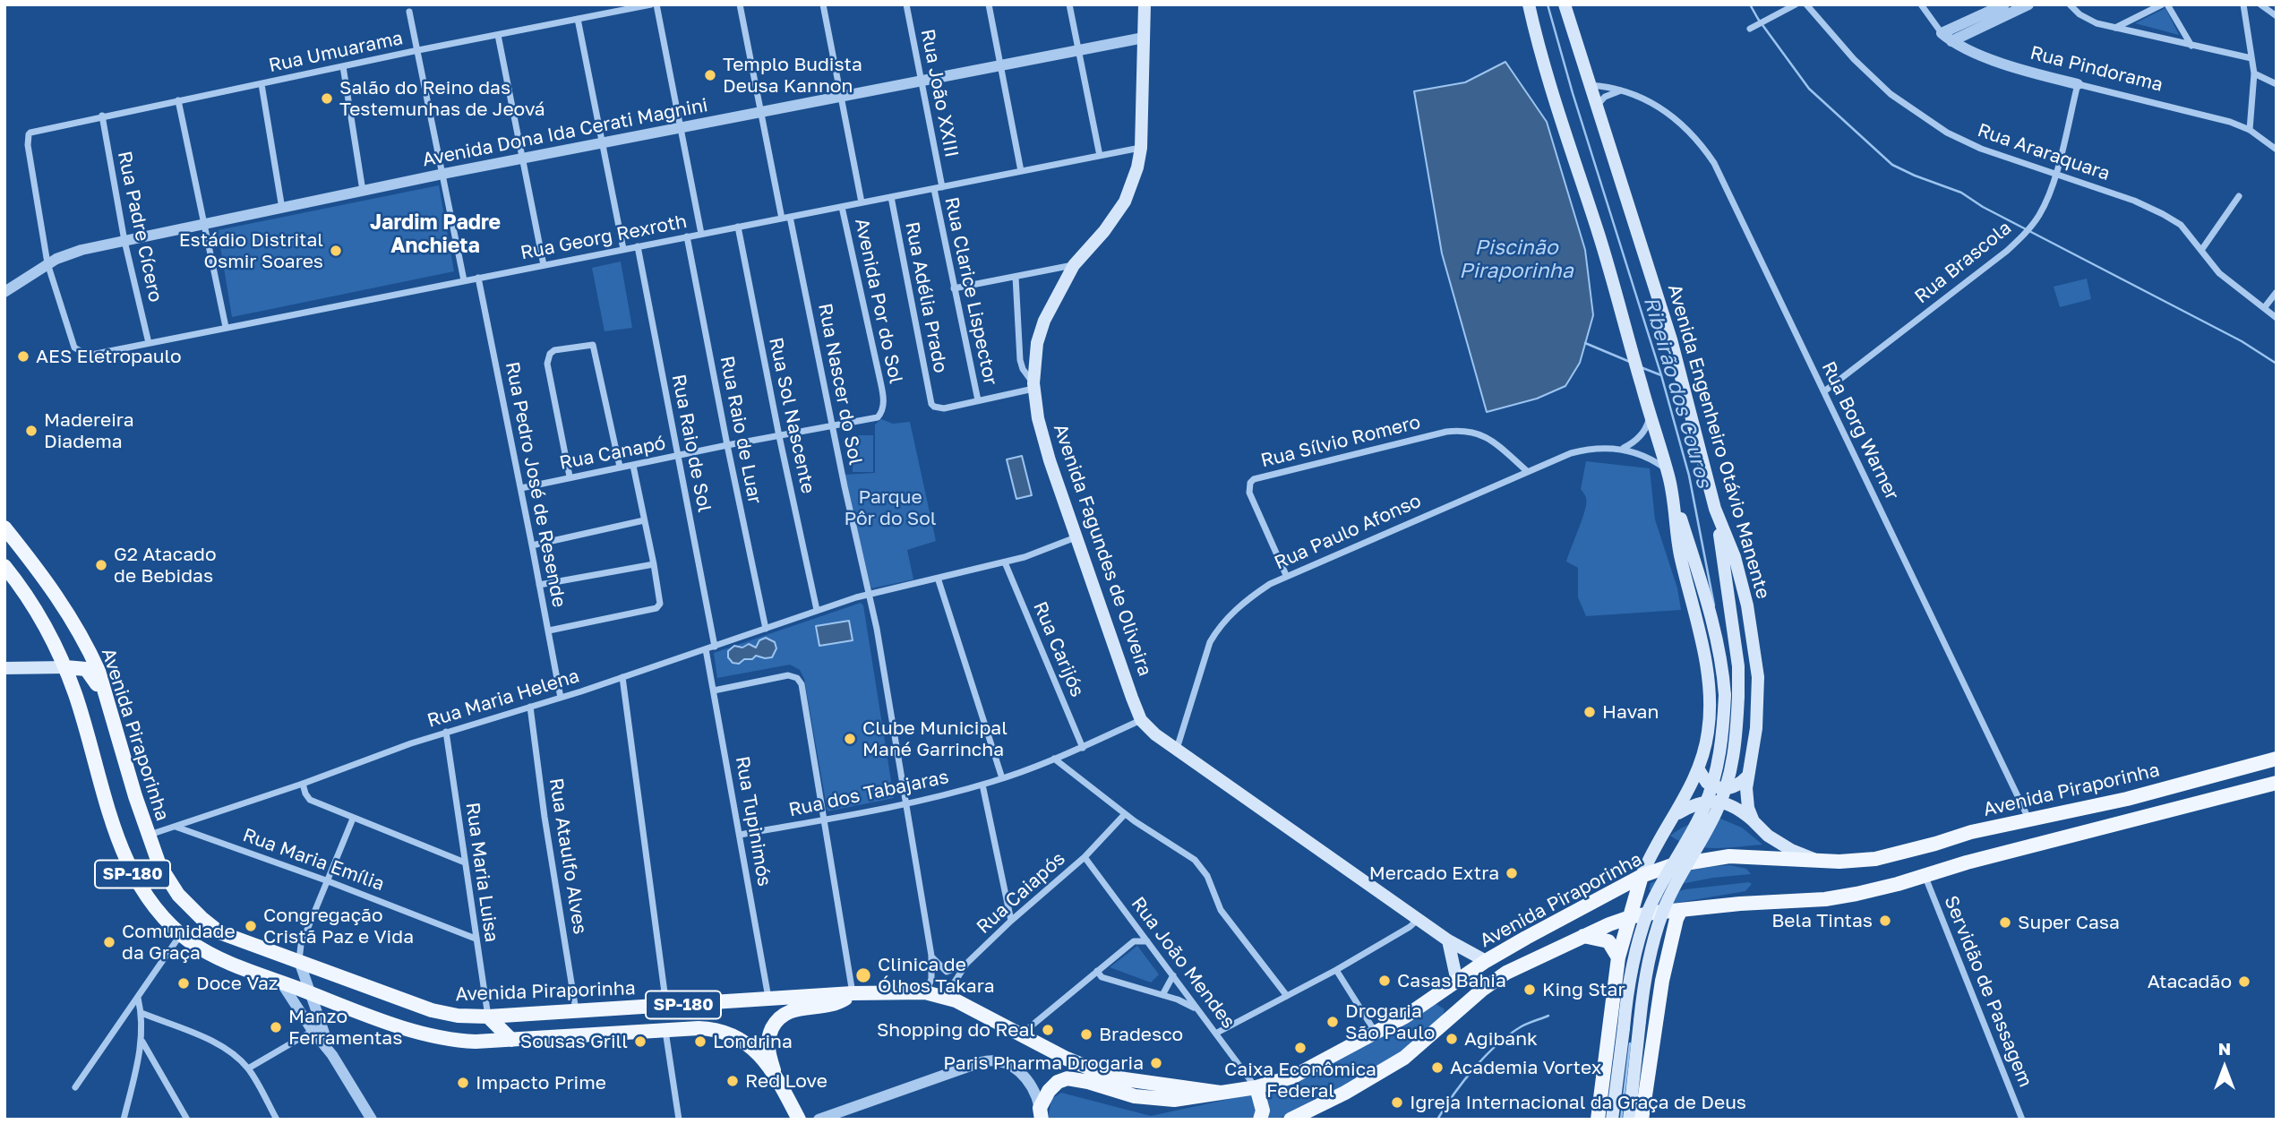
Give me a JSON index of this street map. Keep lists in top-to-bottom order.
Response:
{
  "streets": {
    "main road": [
      "Avenida Engenheiro Otávio Manente",
      "Avenida Fagundes de Oliveira",
      "Avenida Piraporinha",
      "SP-180"
    ],
    "street": [
      "Rua Umuarama",
      "Rua Pindorama",
      "Rua João XXIII",
      "Avenida Dona Ida Cerati Magnini",
      "Rua Araraquara",
      "Rua Padre Cícero",
      "Rua Georg Rexroth",
      "Rua Brascola",
      "Rua Clarice Lispector",
      "Rua Adélia Prado",
      "Avenida Por do Sol",
      "Rua Nascer do Sol",
      "Rua Sol Nascente",
      "Rua Raio de Luar",
      "Rua Borg Warner",
      "Rua Sílvio Romero",
      "Rua Raio de Sol",
      "Rua Canapó",
      "Rua Pedro José de Resende",
      "Rua Paulo Afonso",
      "Rua Carijós",
      "Rua Maria Helena",
      "Rua dos Tabajaras",
      "Rua Tupinimós",
      "Rua Ataulfo Alves",
      "Rua Maria Emília",
      "Rua Maria Luisa",
      "Rua Caiapós",
      "Rua João Mendes",
      "Servidão de Passagem"
    ]
  },
  "crossings": [
    ["Rua Umuarama", "Avenida Dona Ida Cerati Magnini"],
    ["Rua Umuarama", "Rua Padre Cícero"],
    ["Rua Umuarama", "Rua Georg Rexroth"],
    ["Rua Pindorama", "Rua Brascola"],
    ["Rua João XXIII", "Avenida Dona Ida Cerati Magnini"],
    ["Rua João XXIII", "Rua Georg Rexroth"],
    ["Avenida Dona Ida Cerati Magnini", "Rua Padre Cícero"],
    ["Avenida Dona Ida Cerati Magnini", "Rua Georg Rexroth"],
    ["Avenida Dona Ida Cerati Magnini", "Avenida Fagundes de Oliveira"],
    ["Rua Araraquara", "Rua Brascola"],
    ["Rua Padre Cícero", "Rua Georg Rexroth"],
    ["Rua Georg Rexroth", "Rua Clarice Lispector"],
    ["Rua Georg Rexroth", "Rua Adélia Prado"],
    ["Rua Georg Rexroth", "Avenida Por do Sol"],
    ["Rua Georg Rexroth", "Rua Nascer do Sol"],
    ["Rua Georg Rexroth", "Rua Sol Nascente"],
    ["Rua Georg Rexroth", "Rua Raio de Luar"],
    ["Rua Georg Rexroth", "Rua Raio de Sol"],
    ["Rua Georg Rexroth", "Rua Pedro José de Resende"],
    ["Rua Georg Rexroth", "Avenida Fagundes de Oliveira"],
    ["Rua Brascola", "Rua Borg Warner"],
    ["Rua Clarice Lispector", "Rua Adélia Prado"],
    ["Avenida Por do Sol", "Rua Canapó"],
    ["Rua Nascer do Sol", "Rua Canapó"],
    ["Rua Nascer do Sol", "Rua Maria Helena"],
    ["Rua Nascer do Sol", "Avenida Piraporinha"],
    ["Rua Nascer do Sol", "Rua dos Tabajaras"],
    ["Rua Sol Nascente", "Rua Canapó"],
    ["Rua Sol Nascente", "Rua Maria Helena"],
    ["Rua Raio de Luar", "Rua Canapó"],
    ["Rua Raio de Luar", "Rua Maria Helena"],
    ["Rua Borg Warner", "Avenida Engenheiro Otávio Manente"],
    ["Rua Borg Warner", "Avenida Piraporinha"],
    ["Rua Sílvio Romero", "Rua Paulo Afonso"],
    ["Rua Raio de Sol", "Rua Canapó"],
    ["Rua Raio de Sol", "Rua Maria Helena"],
    ["Rua Canapó", "Rua Pedro José de Resende"],
    ["Rua Pedro José de Resende", "Rua Maria Helena"],
    ["Rua Paulo Afonso", "Avenida Fagundes de Oliveira"],
    ["Avenida Fagundes de Oliveira", "Rua Maria Helena"],
    ["Avenida Fagundes de Oliveira", "Avenida Piraporinha"],
    ["Avenida Fagundes de Oliveira", "Rua dos Tabajaras"],
    ["Rua Carijós", "Rua Maria Helena"],
    ["Rua Carijós", "Rua dos Tabajaras"],
    ["Rua Maria Helena", "Avenida Piraporinha"],
    ["Rua Maria Helena", "Rua Tupinimós"],
    ["Rua Maria Helena", "Rua Ataulfo Alves"],
    ["Rua Maria Helena", "Rua Maria Emília"],
    ["Rua Maria Helena", "Rua Maria Luisa"],
    ["Avenida Piraporinha", "Rua Tupinimós"],
    ["Avenida Piraporinha", "Rua Ataulfo Alves"],
    ["Avenida Piraporinha", "Rua Maria Luisa"],
    ["Avenida Piraporinha", "Rua Caiapós"],
    ["Avenida Piraporinha", "Rua João Mendes"],
    ["Avenida Piraporinha", "Servidão de Passagem"],
    ["Rua dos Tabajaras", "Rua Tupinimós"],
    ["Rua Maria Emília", "Rua Maria Luisa"],
    ["Rua Caiapós", "Rua João Mendes"]
  ],
  "districts": ["Jardim Padre Anchieta"],
  "water": ["Piscinão Piraporinha", "Ribeirão dos Couros"],
  "parks": ["Parque Pôr do Sol"],
  "places": [
    "Templo Budista Deusa Kannon",
    "Salão do Reino das Testemunhas de Jeová",
    "Estádio Distrital Osmir Soares",
    "AES Eletropaulo",
    "Madereira Diadema",
    "G2 Atacado de Bebidas",
    "Havan",
    "Clube Municipal Mané Garrincha",
    "Mercado Extra",
    "Bela Tintas",
    "Super Casa",
    "Congregação Cristã Paz e Vida",
    "Comunidade da Graça",
    "Clinica de Ólhos Takara",
    "Casas Bahia",
    "Atacadão",
    "Doce Vaz",
    "King Star",
    "Drogaria São Paulo",
    "Manzo Ferramentas",
    "Shopping do Real",
    "Bradesco",
    "Agibank",
    "Sousas Grill",
    "Londrina",
    "Caixa Econômica Federal",
    "Paris Pharma Drogaria",
    "Academia Vortex",
    "Red Love",
    "Impacto Prime",
    "Igreja Internacional da Graça de Deus"
  ],
  "north": "top"
}
